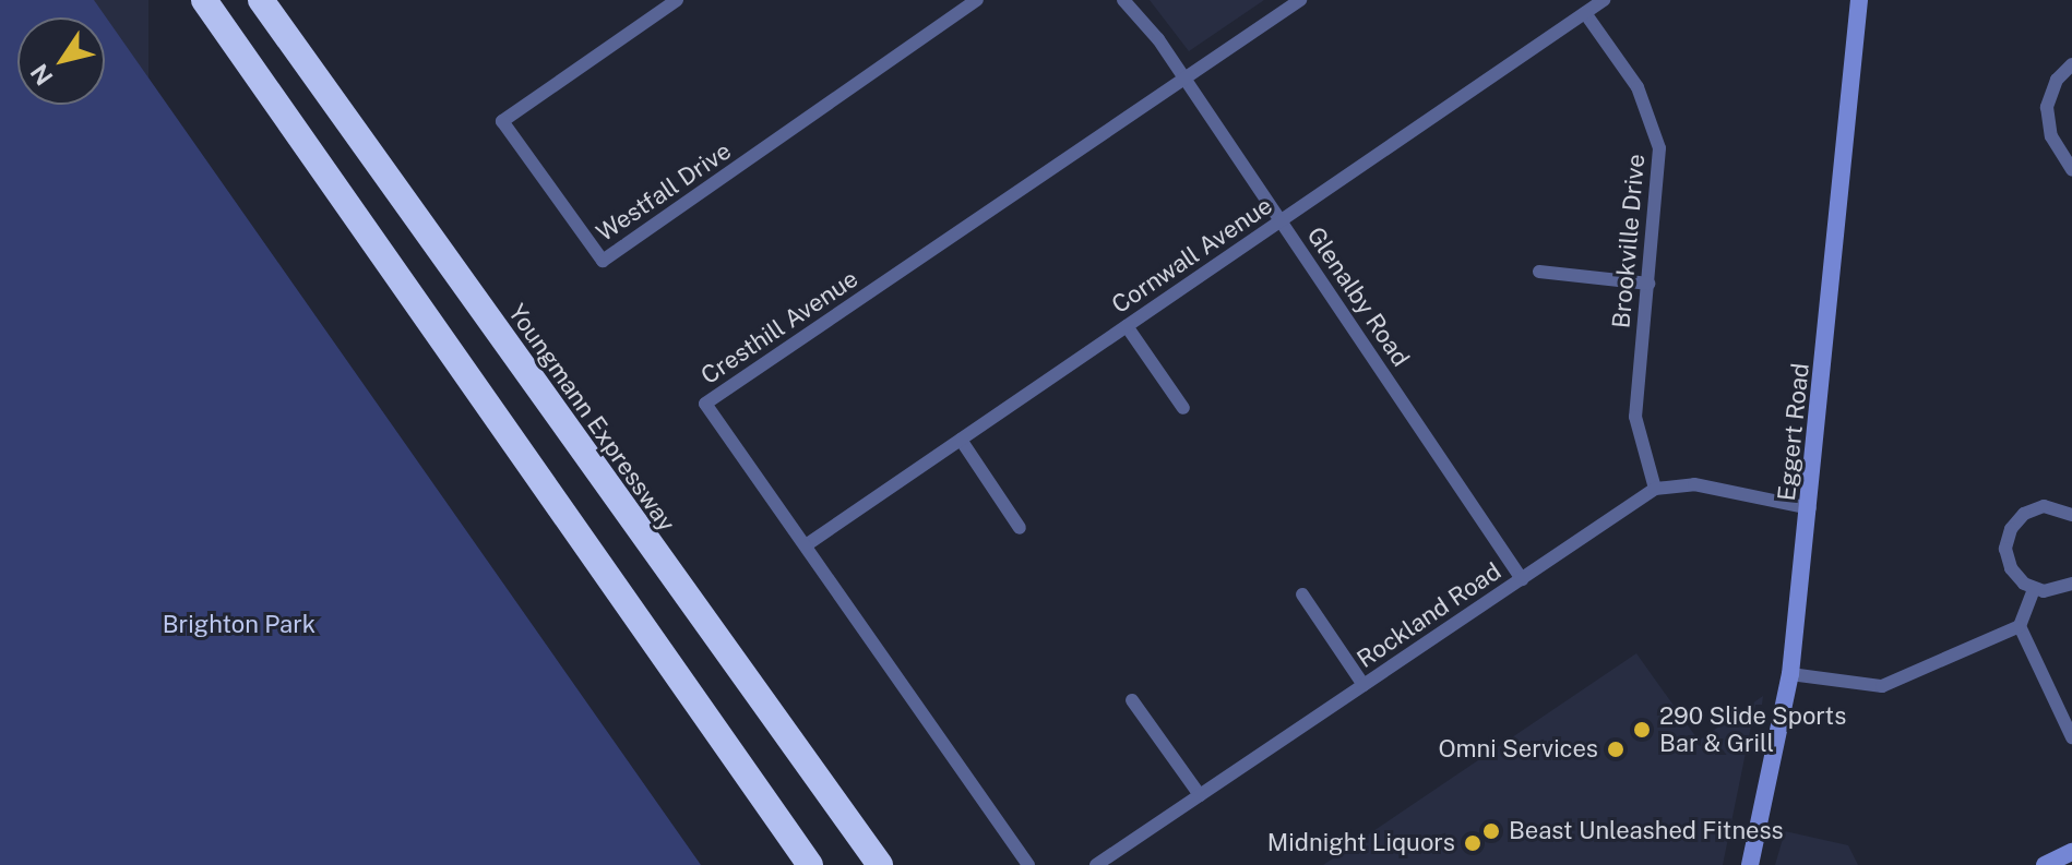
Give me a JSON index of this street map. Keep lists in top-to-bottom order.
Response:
{
  "streets": {
    "highway": ["Youngmann Expressway"],
    "street": [
      "Westfall Drive",
      "Brookville Drive",
      "Cornwall Avenue",
      "Glenalby Road",
      "Cresthill Avenue",
      "Eggert Road",
      "Rockland Road"
    ]
  },
  "crossings": [
    ["Brookville Drive", "Cornwall Avenue"],
    ["Brookville Drive", "Rockland Road"],
    ["Cornwall Avenue", "Glenalby Road"],
    ["Cornwall Avenue", "Cresthill Avenue"],
    ["Glenalby Road", "Cresthill Avenue"],
    ["Glenalby Road", "Rockland Road"],
    ["Eggert Road", "Rockland Road"]
  ],
  "parks": ["Brighton Park"],
  "places": [
    "290 Slide Sports Bar & Grill",
    "Omni Services",
    "Beast Unleashed Fitness",
    "Midnight Liquors"
  ],
  "north": "bottom left"
}
